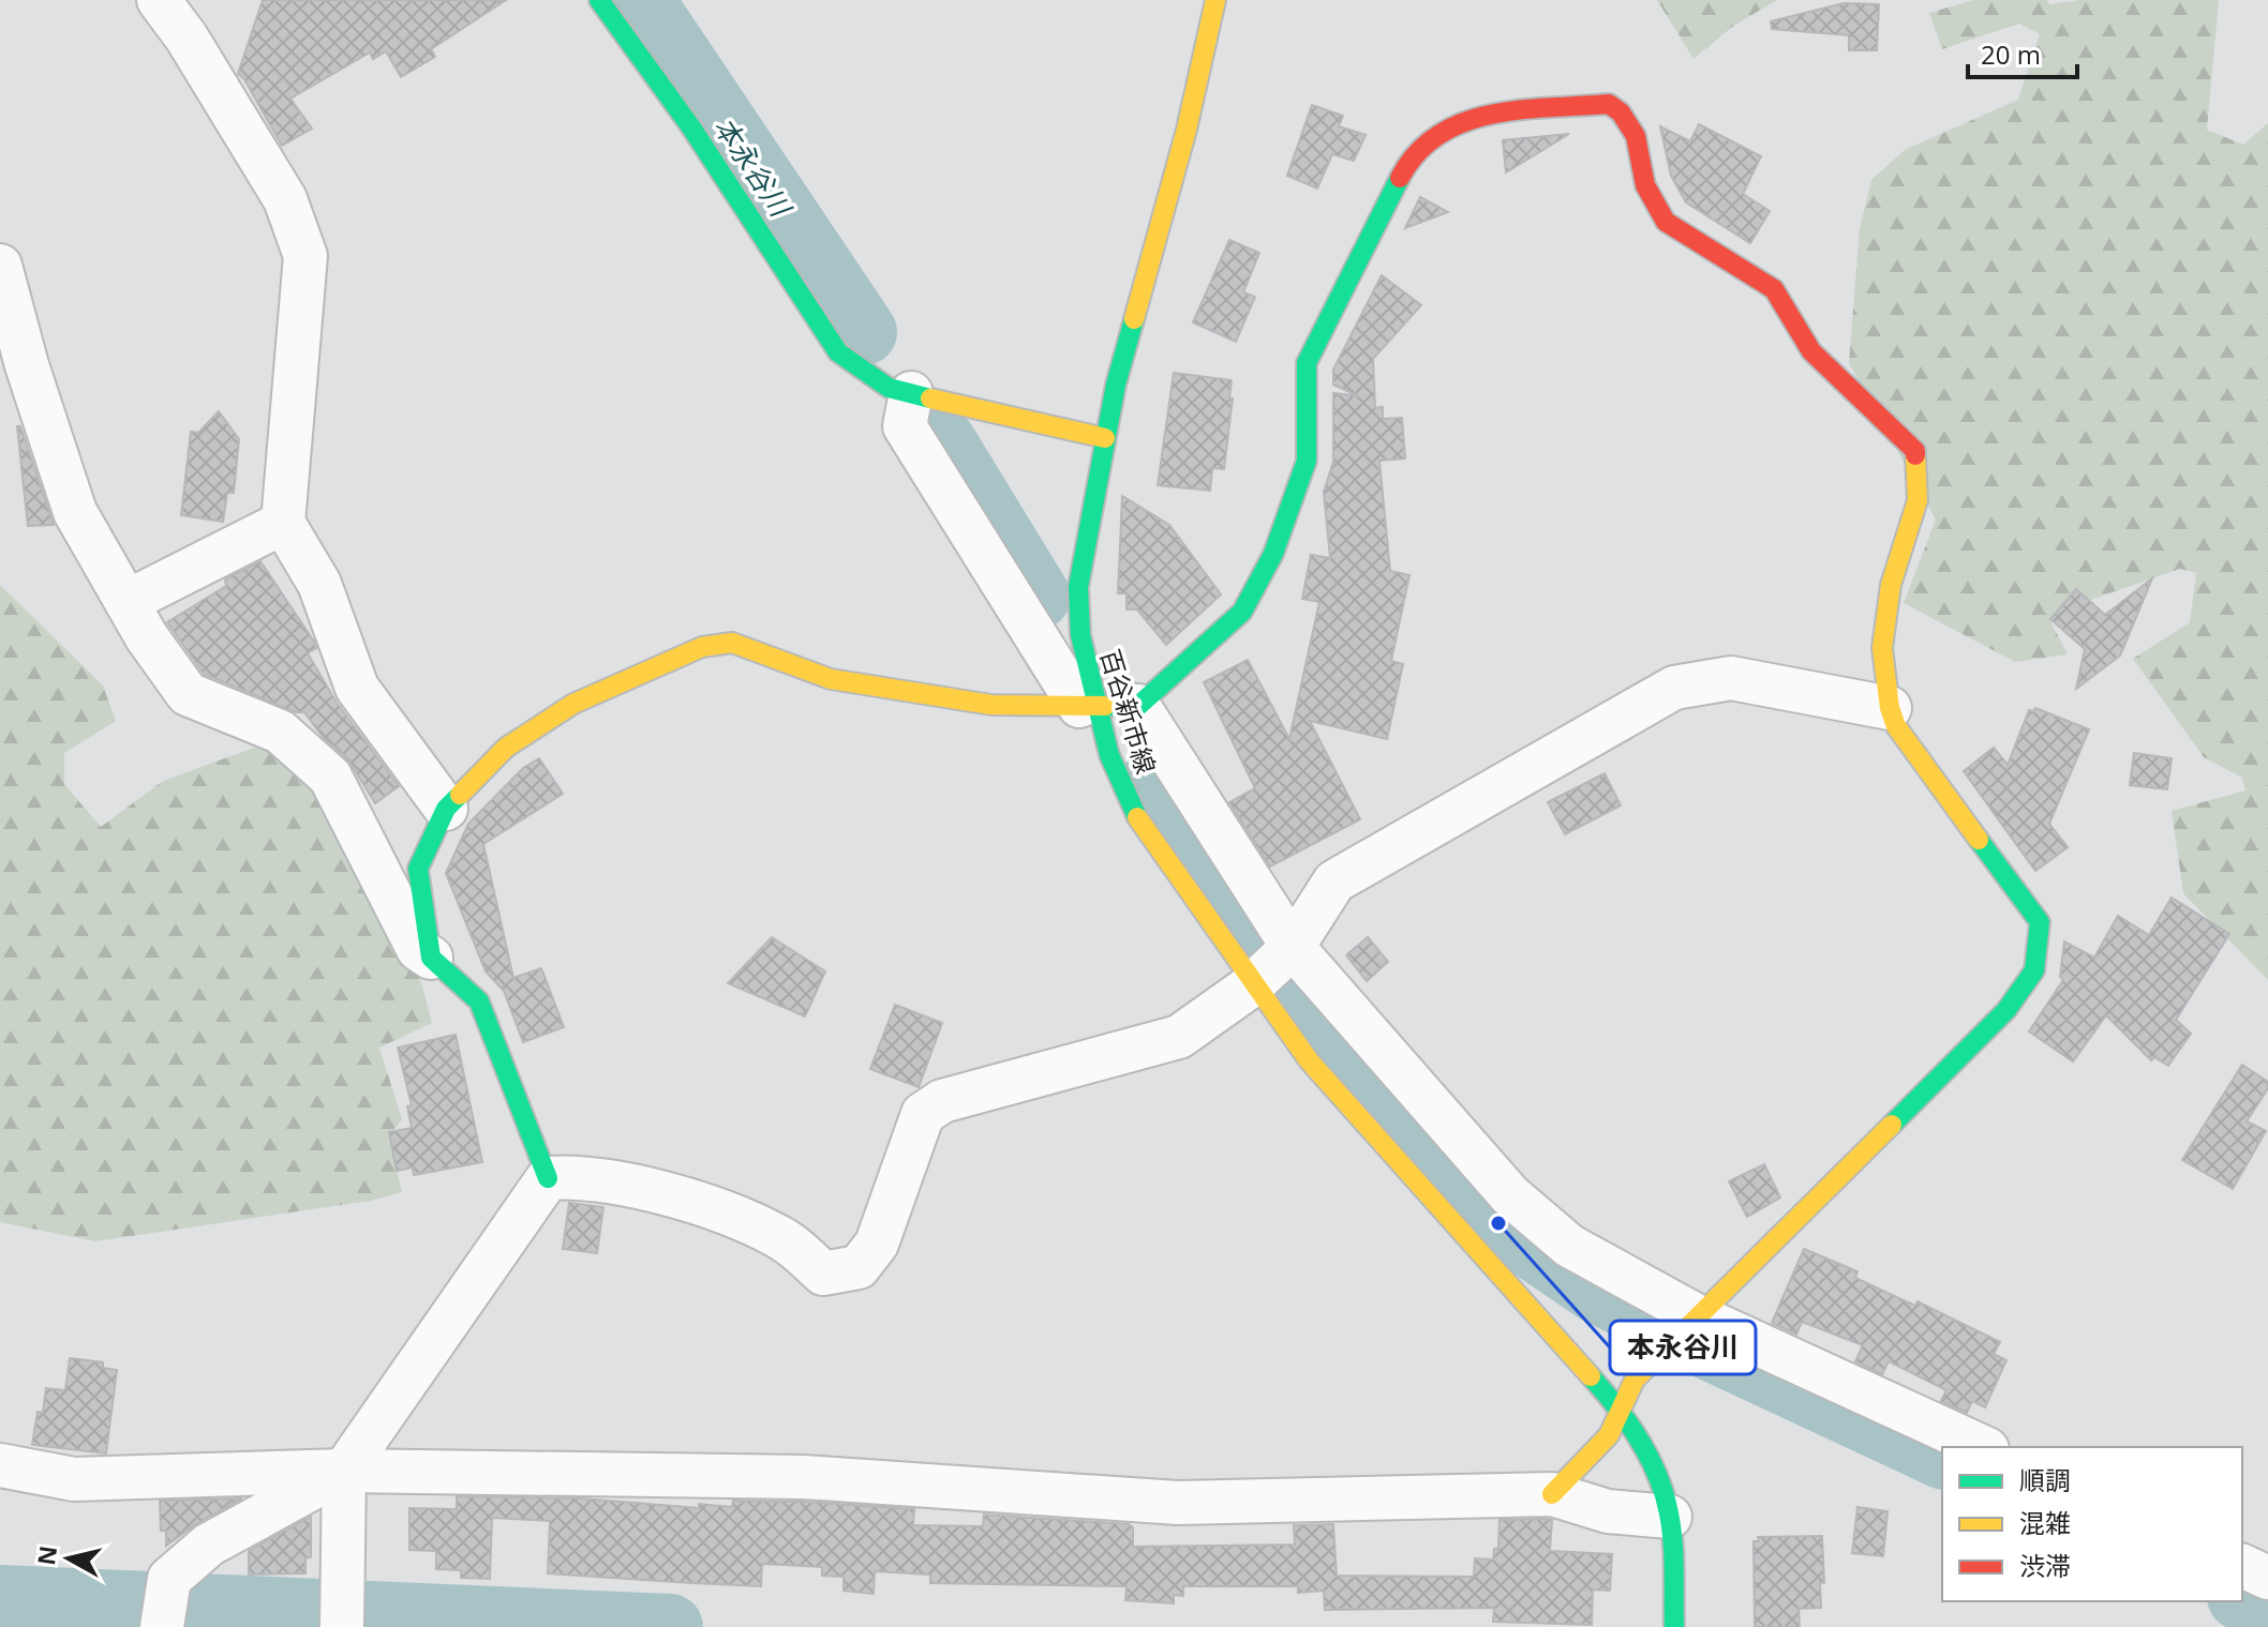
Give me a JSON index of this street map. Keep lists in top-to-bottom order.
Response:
{
  "streets": {
    "street": ["百谷新市線"]
  },
  "water": ["本永谷川"],
  "places": ["本永谷川"],
  "legend": ["順調", "混雑", "渋滞"],
  "scale_bar": "20 m",
  "north": "left"
}
